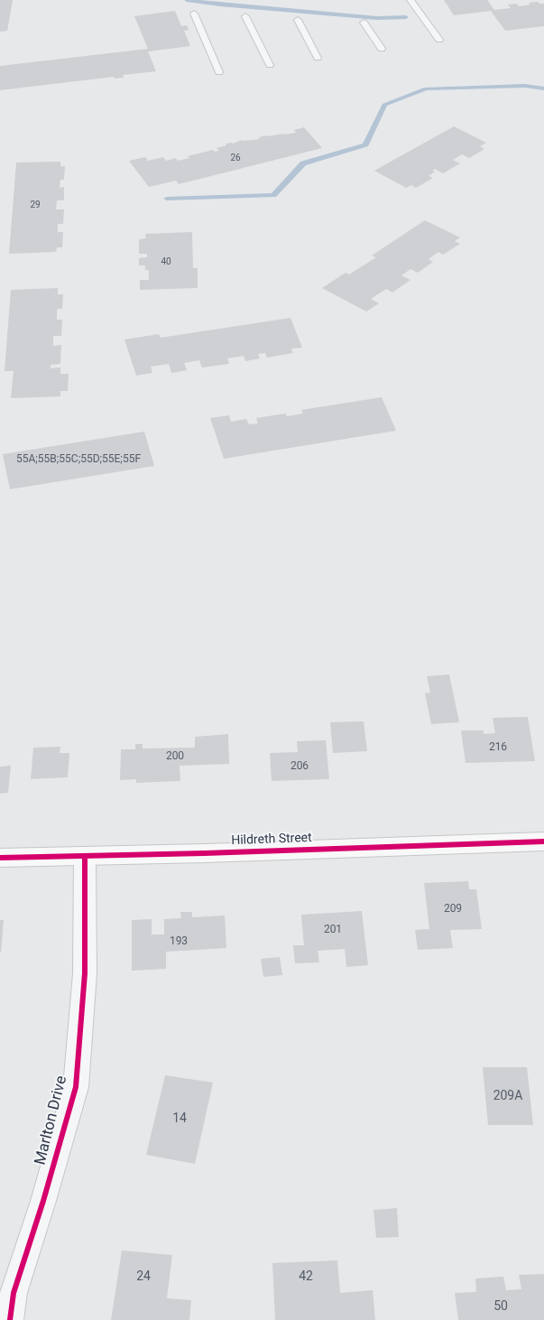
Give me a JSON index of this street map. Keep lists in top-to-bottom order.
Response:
{
  "streets": {
    "street": ["Hildreth Street", "Marlton Drive"]
  },
  "crossings": [
    ["Hildreth Street", "Marlton Drive"]
  ],
  "house_numbers": [
    "26",
    "29",
    "40",
    "55A;55B;55C;55D;55E;55F",
    "216",
    "200",
    "206",
    "209",
    "201",
    "193",
    "209A",
    "14",
    "24",
    "42",
    "50"
  ]
}
